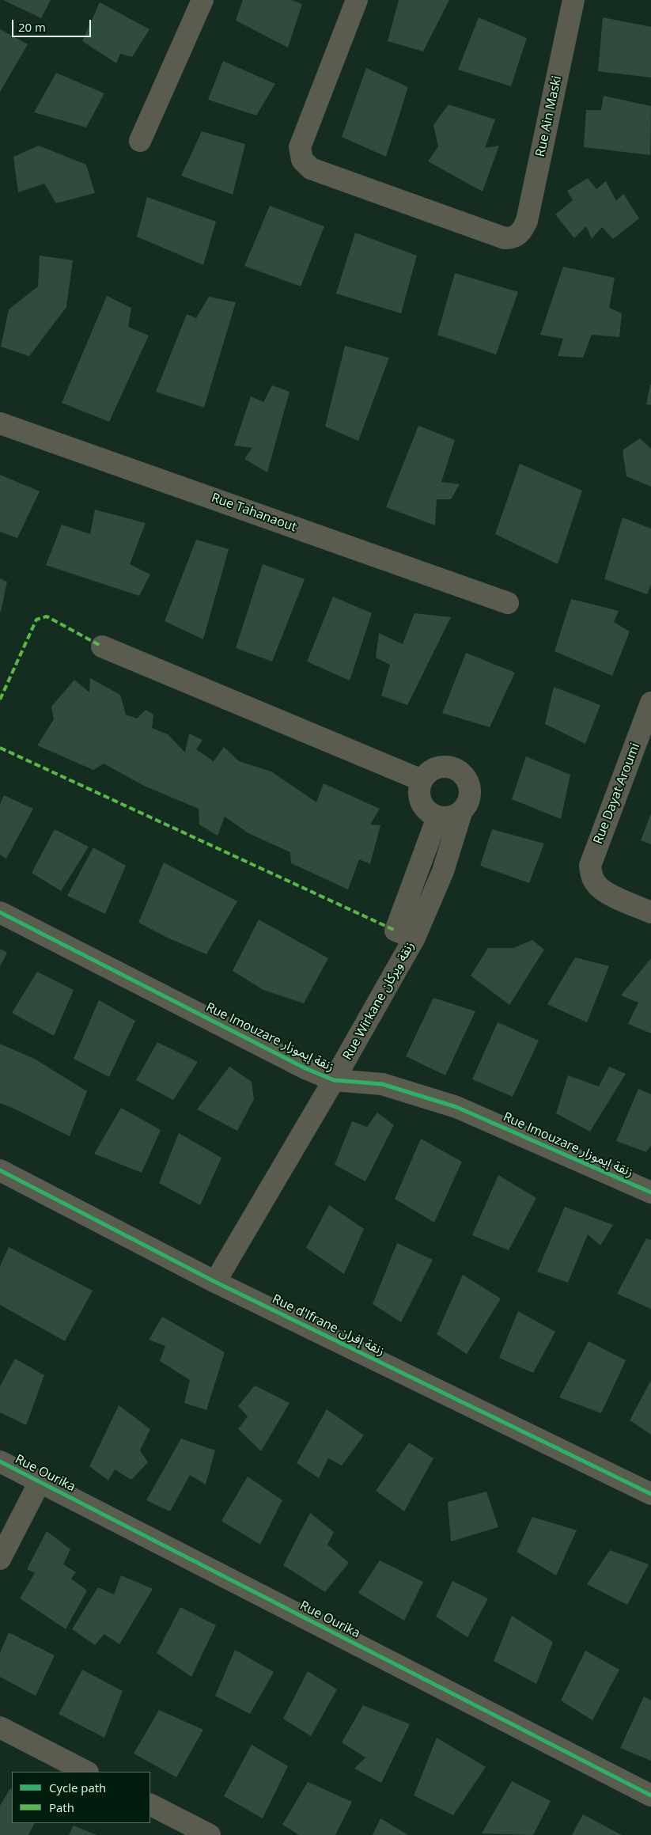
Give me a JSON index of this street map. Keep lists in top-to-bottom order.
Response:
{
  "streets": {
    "street": [
      "Rue Ain Maski",
      "Rue Tahanaout",
      "Rue Dayat Aroumi",
      "Rue Wirkane زنقة ويركان",
      "Rue Imouzare زنقة إيموزار",
      "Rue d'Ifrane زنقة إفران",
      "Rue Ourika"
    ]
  },
  "crossings": [
    ["Rue Wirkane زنقة ويركان", "Rue Imouzare زنقة إيموزار"],
    ["Rue Wirkane زنقة ويركان", "Rue d'Ifrane زنقة إفران"]
  ],
  "legend": ["Cycle path", "Path"],
  "scale_bar": "20 m"
}
